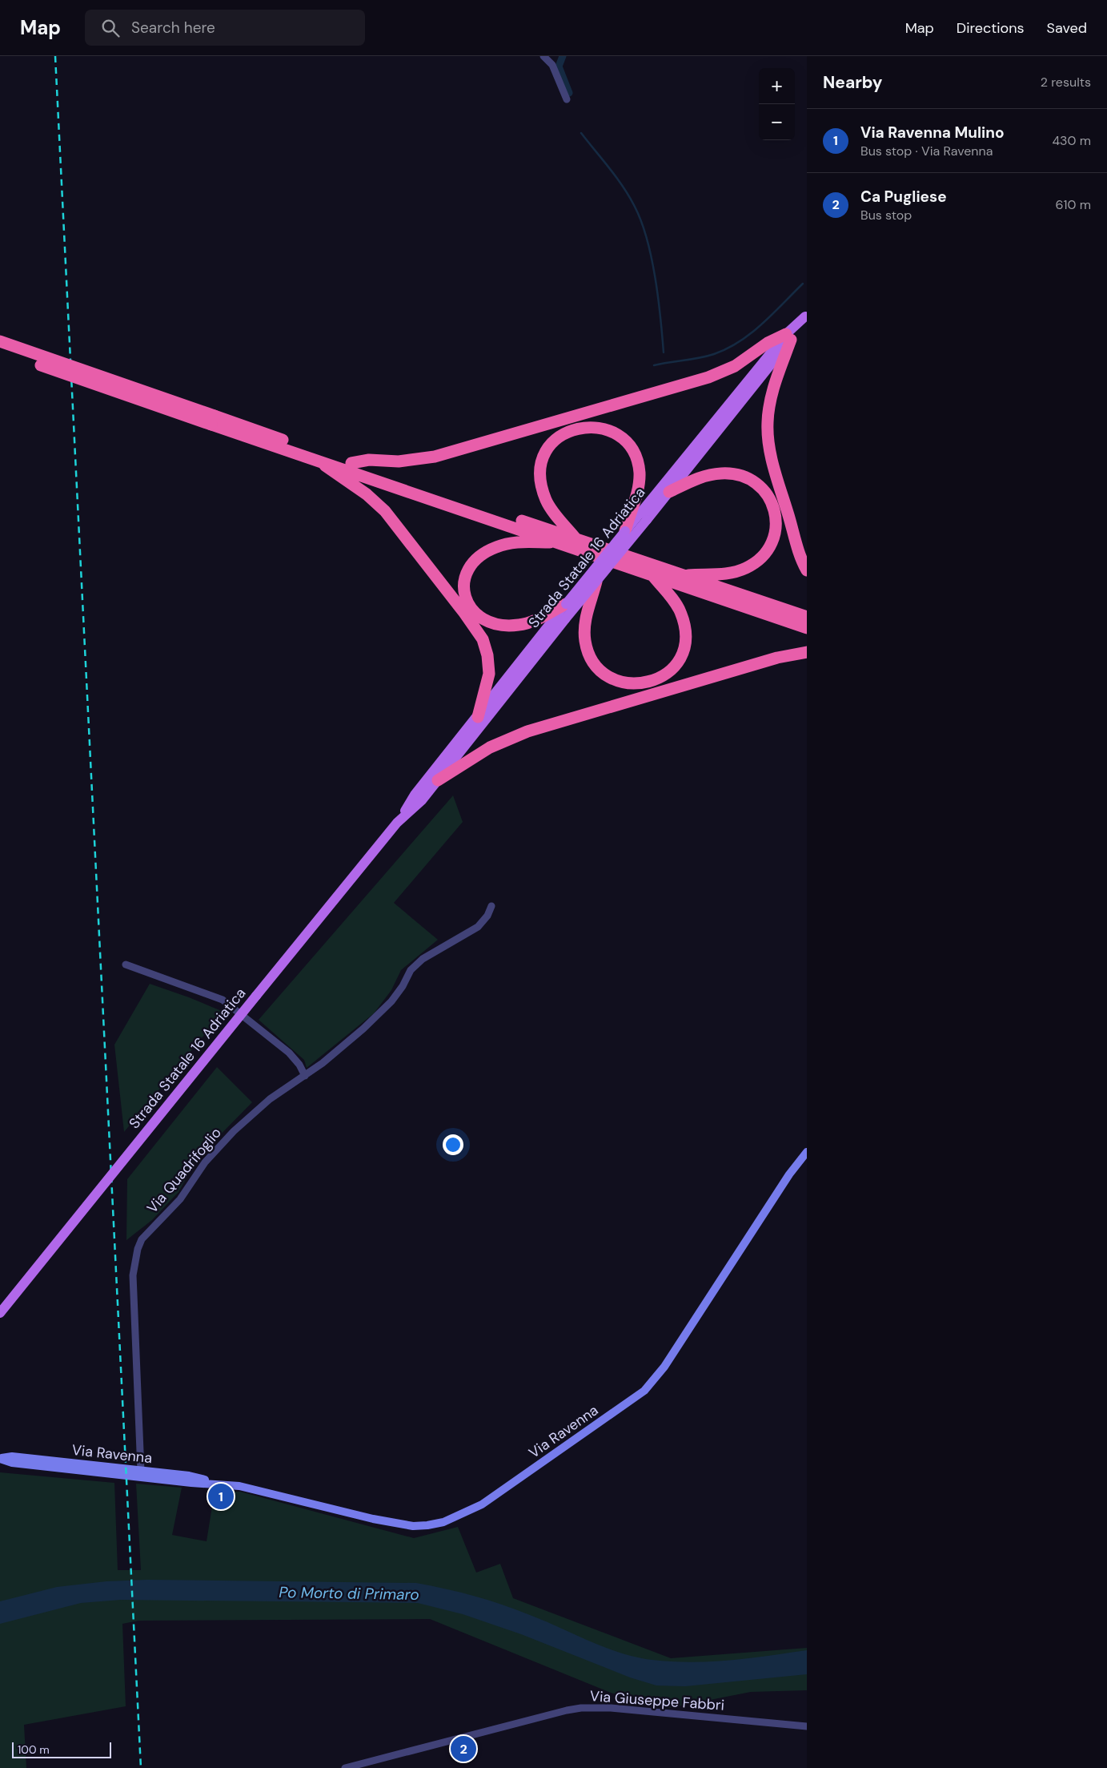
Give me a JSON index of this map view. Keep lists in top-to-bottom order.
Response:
{
  "streets": {
    "main road": ["Strada Statale 16 Adriatica", "Via Ravenna"],
    "street": ["Via Quadrifoglio", "Via Giuseppe Fabbri"]
  },
  "crossings": [
    ["Via Quadrifoglio", "Via Ravenna"]
  ],
  "water": ["Po Morto di Primaro"],
  "scale_bar": "100 m",
  "page": {
    "header": "Map",
    "search": "Search here",
    "nav": ["Map", "Directions", "Saved"],
    "heading": ["Nearby", "2 results"],
    "map_buttons": ["+", "−"],
    "list": [
      {
        "mark": "1",
        "name": "Via Ravenna Mulino",
        "note": "Bus stop · Via Ravenna",
        "value": "430 m"
      },
      {
        "mark": "2",
        "name": "Ca Pugliese",
        "note": "Bus stop",
        "value": "610 m"
      }
    ],
    "pins": ["1", "2"],
    "scale": "100 m"
  }
}
